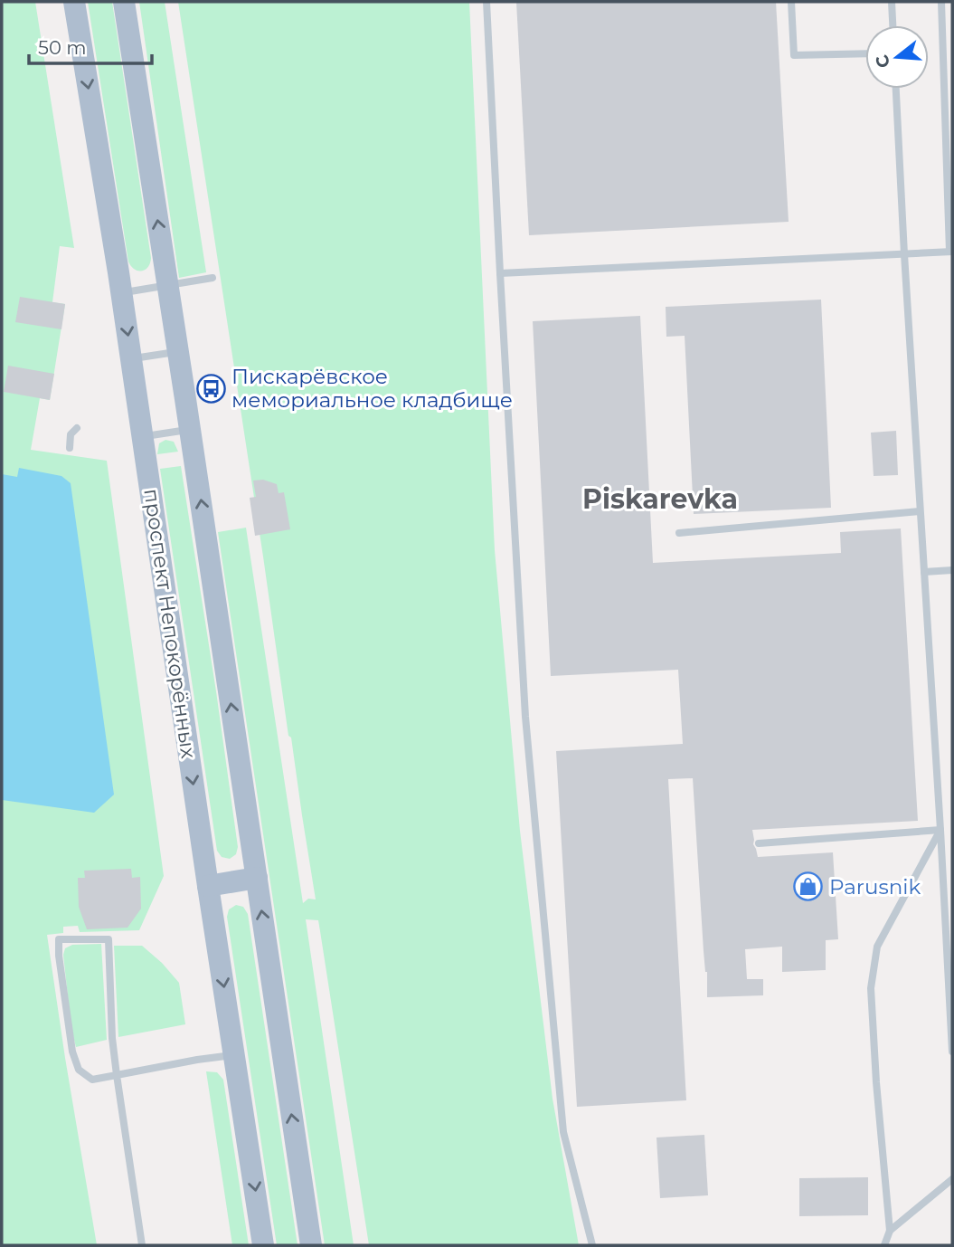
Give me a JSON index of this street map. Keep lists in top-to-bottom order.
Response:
{
  "streets": {
    "main road": ["проспект Непокорённых"]
  },
  "districts": ["Piskarevka"],
  "places": {
    "bus stop": ["Пискарёвское мемориальное кладбище"],
    "shop": ["Parusnik"]
  },
  "scale_bar": "50 m",
  "north": "left"
}
